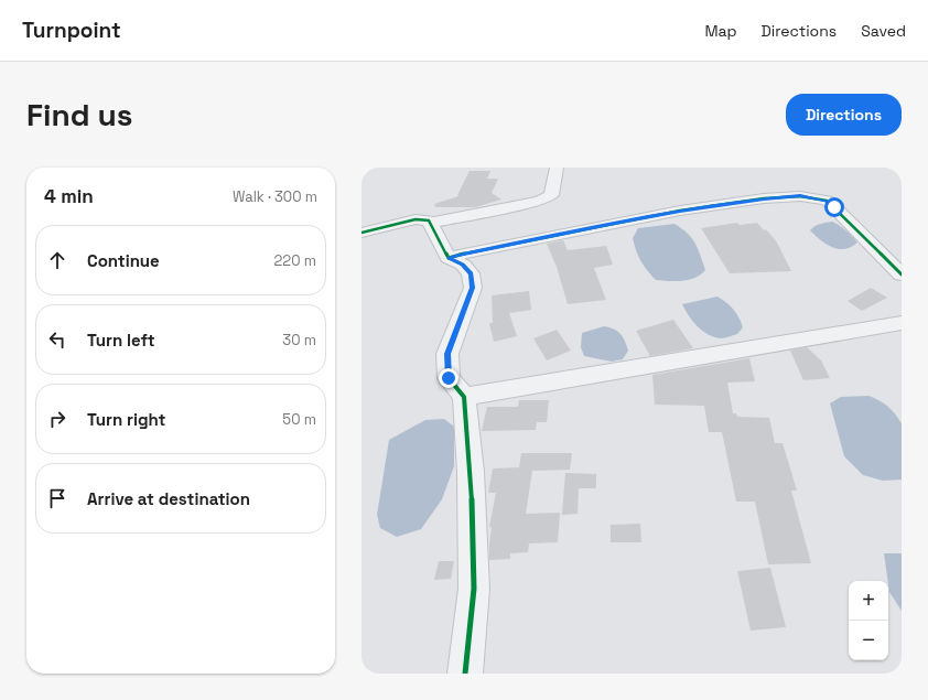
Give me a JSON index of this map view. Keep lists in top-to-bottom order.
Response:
{
  "page": {
    "header": "Turnpoint",
    "nav": ["Map", "Directions", "Saved"],
    "buttons": "Directions",
    "title": "Find us",
    "heading": ["4 min", "Walk · 300 m"],
    "list": [
      ["Continue", "220 m"],
      ["Turn left", "30 m"],
      ["Turn right", "50 m"],
      "Arrive at destination"
    ],
    "map_buttons": ["+", "−"]
  }
}
